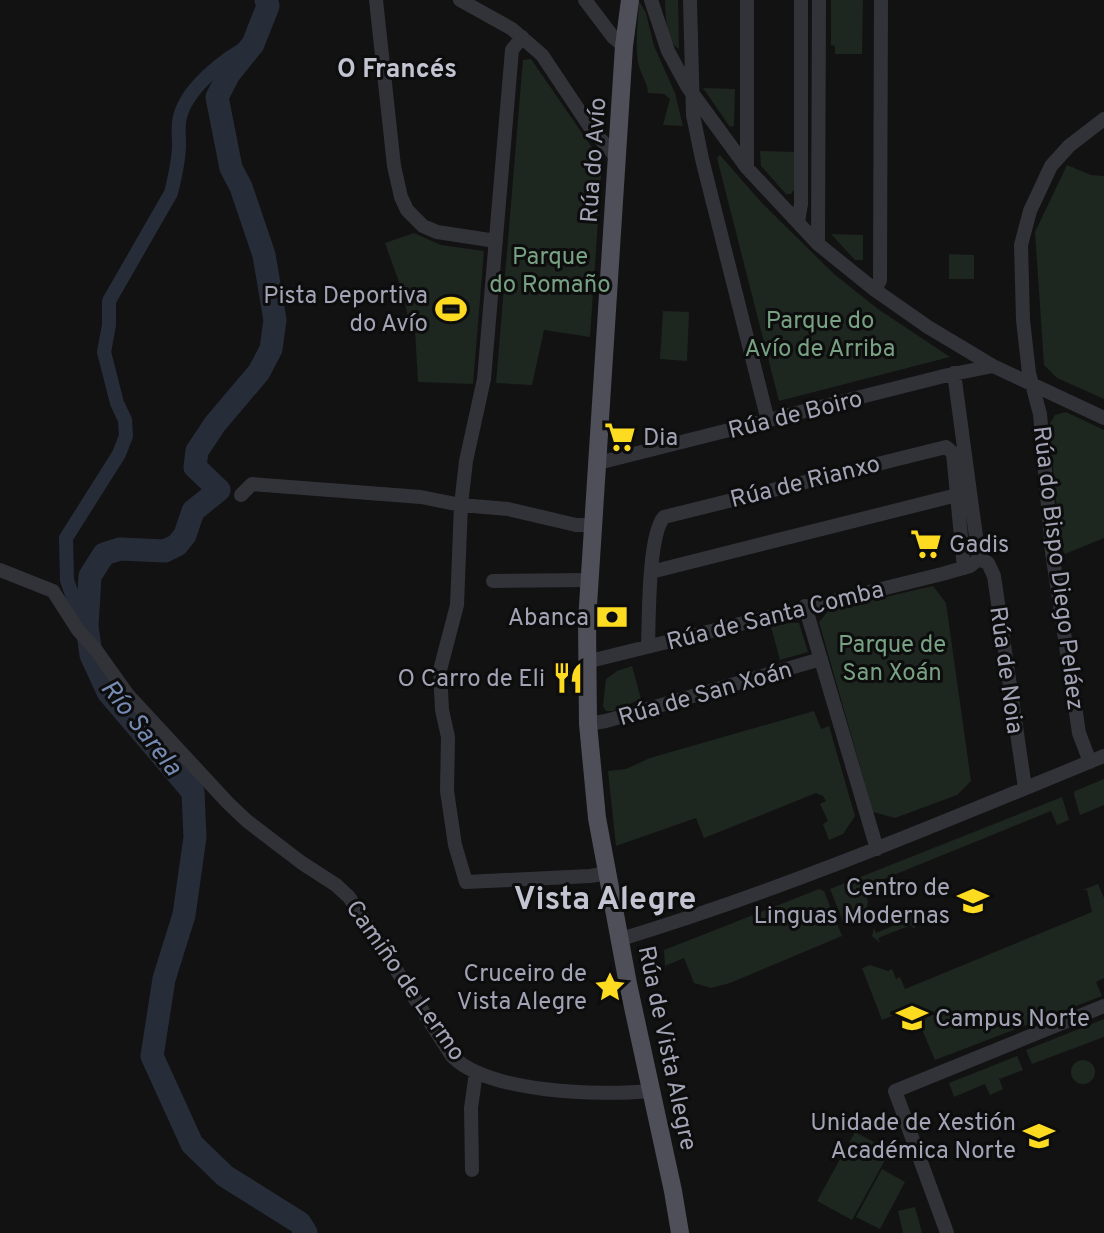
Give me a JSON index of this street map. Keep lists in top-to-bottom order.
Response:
{
  "streets": {
    "main road": ["Rúa do Avío", "Rúa de Vista Alegre"],
    "street": [
      "Rúa de Boiro",
      "Rúa de Rianxo",
      "Rúa do Bispo Diego Peláez",
      "Rúa de Santa Comba",
      "Rúa de Noia",
      "Rúa de San Xoán",
      "Camiño de Lermo"
    ]
  },
  "crossings": [
    ["Rúa do Avío", "Rúa de Boiro"],
    ["Rúa do Avío", "Rúa de Vista Alegre"],
    ["Rúa de Boiro", "Rúa de Noia"],
    ["Rúa de Santa Comba", "Rúa de San Xoán"],
    ["Rúa de Santa Comba", "Rúa de Vista Alegre"],
    ["Rúa de San Xoán", "Rúa de Vista Alegre"],
    ["Camiño de Lermo", "Rúa de Vista Alegre"]
  ],
  "districts": ["O Francés", "Vista Alegre"],
  "water": ["Río Sarela"],
  "parks": ["Parque do Romaño", "Parque do Avío de Arriba", "Parque de San Xoán"],
  "places": {
    "sports": ["Pista Deportiva do Avío"],
    "supermarket": ["Dia", "Gadis"],
    "bank": ["Abanca"],
    "restaurant": ["O Carro de Eli"],
    "school or university": ["Centro de Linguas Modernas", "Campus Norte", "Unidade de Xestión Académica Norte"],
    "place": ["Cruceiro de Vista Alegre"]
  }
}
